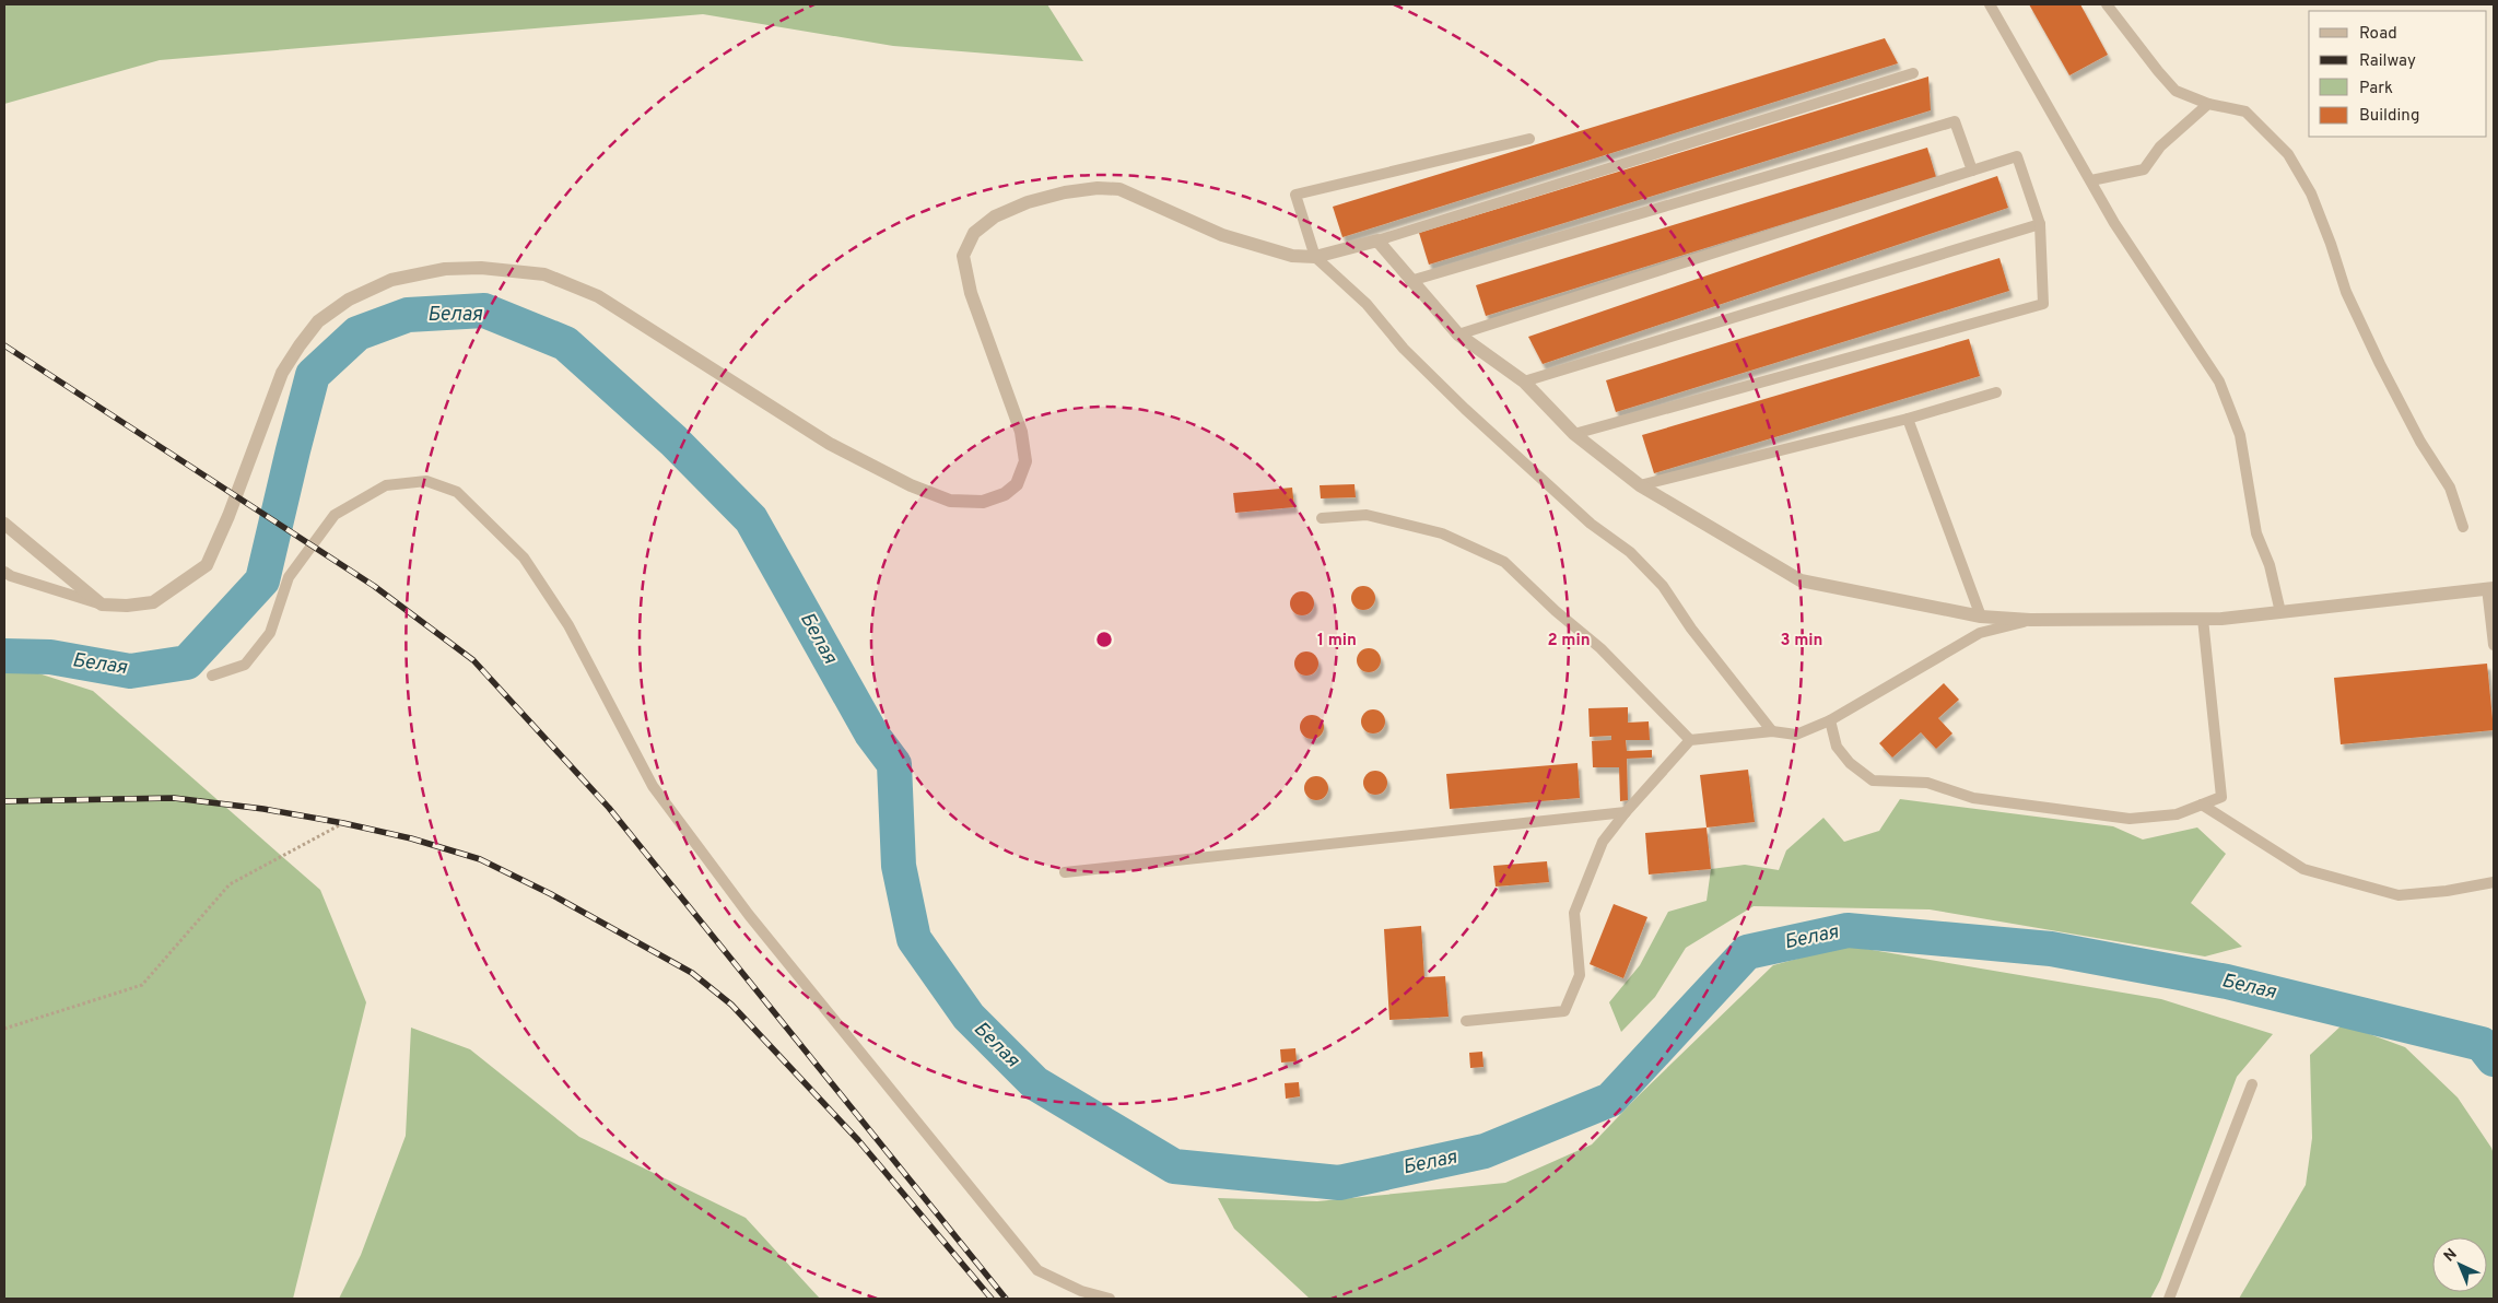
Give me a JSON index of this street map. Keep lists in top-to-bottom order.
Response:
{
  "water": ["Белая"],
  "legend": [
    "Road",
    "Railway",
    "Park",
    "Building"
  ],
  "north": "top left",
  "rings": ["1 min", "2 min", "3 min"]
}
